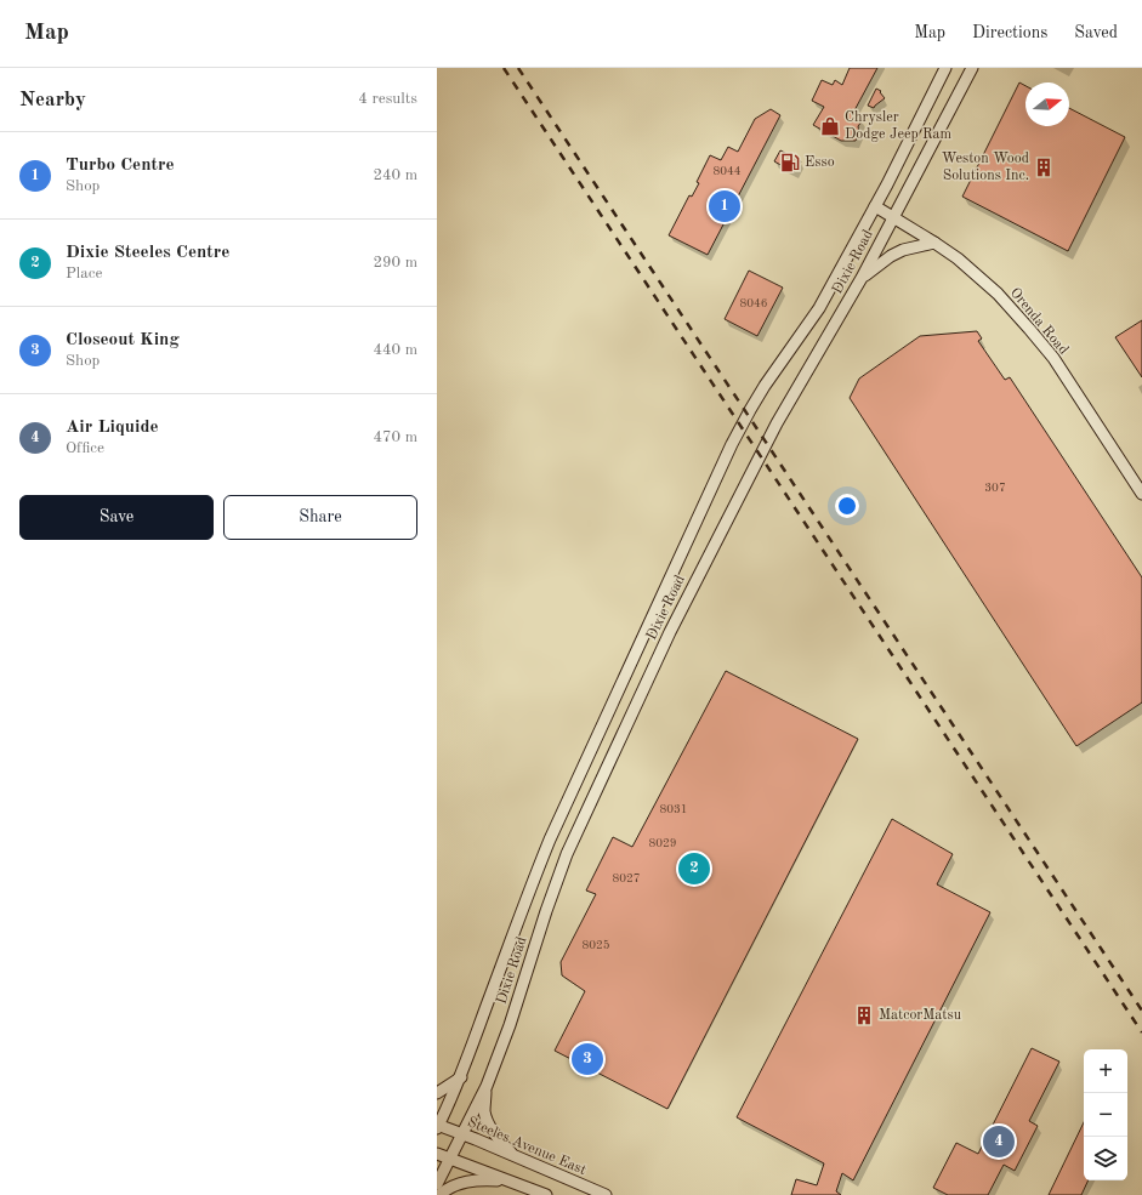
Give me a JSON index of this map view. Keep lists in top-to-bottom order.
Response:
{
  "streets": {
    "main road": ["Dixie Road", "Orenda Road", "Steeles Avenue East"]
  },
  "crossings": [
    ["Dixie Road", "Orenda Road"],
    ["Dixie Road", "Steeles Avenue East"]
  ],
  "places": {
    "shop": ["Chrysler Dodge Jeep Ram"],
    "fuel station": ["Esso"],
    "building": ["Weston Wood Solutions Inc.", "MatcorMatsu"]
  },
  "house_numbers": [
    "8044",
    "8046",
    "307",
    "8031",
    "8029",
    "8027",
    "8025"
  ],
  "north": "right",
  "page": {
    "header": "Map",
    "nav": ["Map", "Directions", "Saved"],
    "heading": ["Nearby", "4 results"],
    "list": [
      {
        "mark": "1",
        "name": "Turbo Centre",
        "note": "Shop",
        "value": "240 m"
      },
      {
        "mark": "2",
        "name": "Dixie Steeles Centre",
        "note": "Place",
        "value": "290 m"
      },
      {
        "mark": "3",
        "name": "Closeout King",
        "note": "Shop",
        "value": "440 m"
      },
      {
        "mark": "4",
        "name": "Air Liquide",
        "note": "Office",
        "value": "470 m"
      }
    ],
    "pins": [
      "1",
      "2",
      "3",
      "4"
    ],
    "buttons": ["Save", "Share"],
    "map_buttons": ["+", "−"]
  }
}
